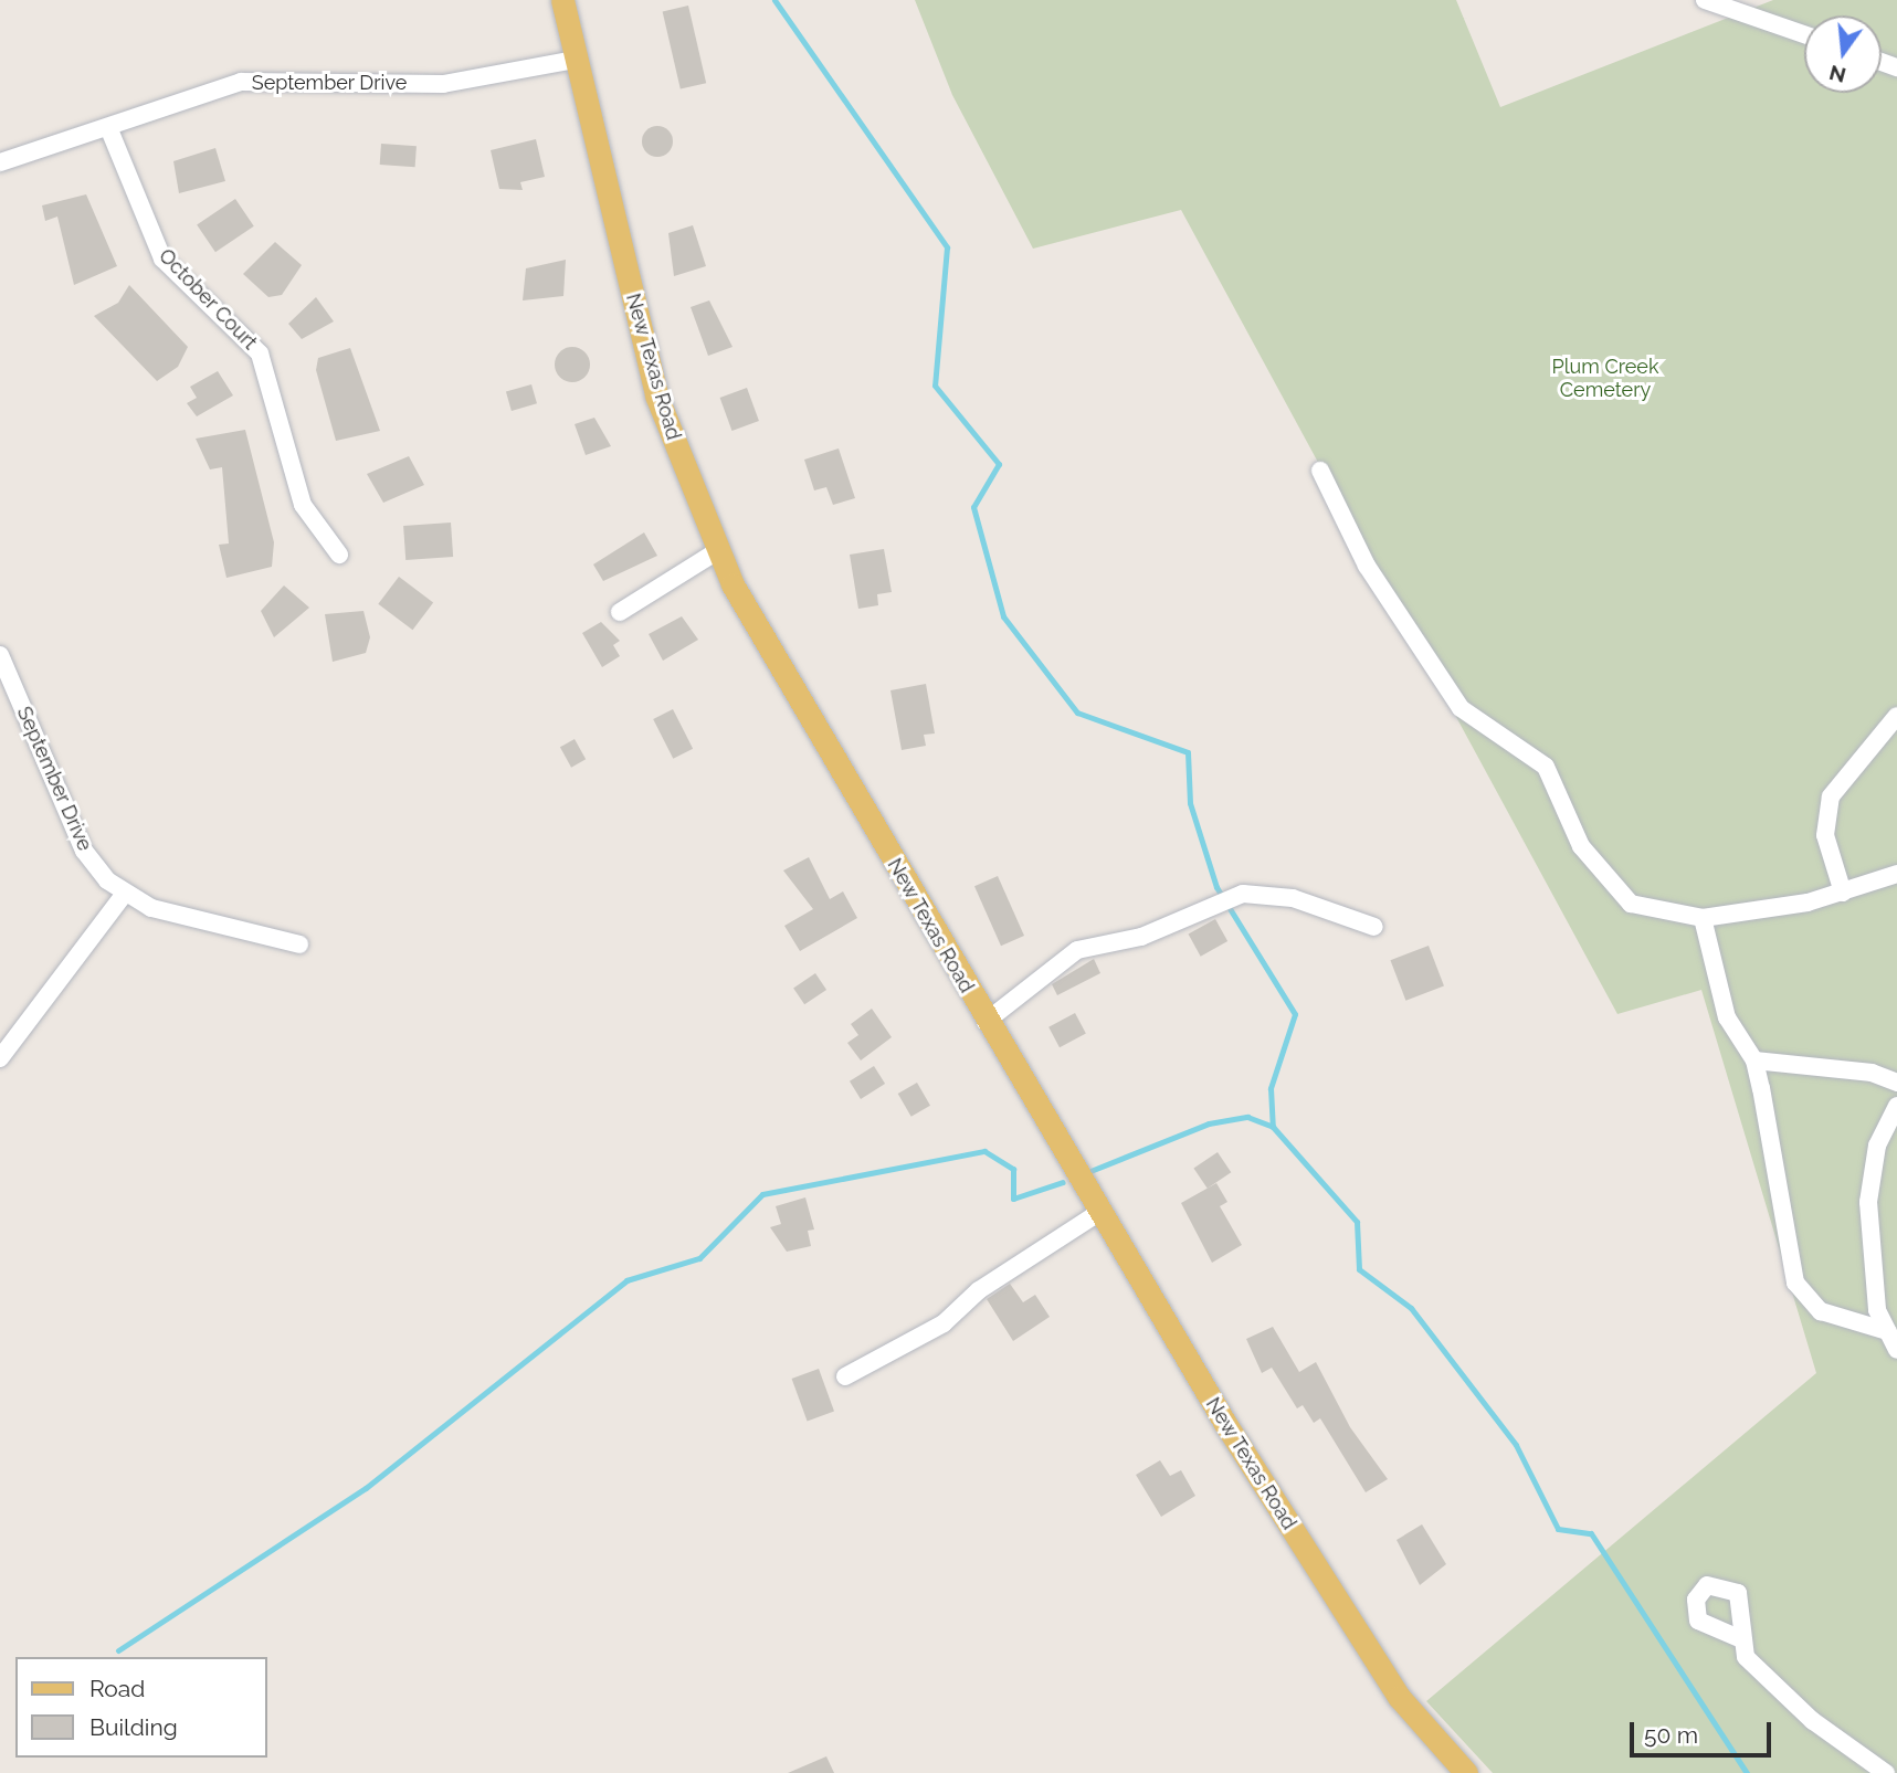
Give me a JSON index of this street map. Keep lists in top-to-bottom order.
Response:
{
  "streets": {
    "main road": ["New Texas Road"],
    "street": ["September Drive", "October Court"]
  },
  "crossings": [
    ["September Drive", "October Court"],
    ["September Drive", "New Texas Road"]
  ],
  "parks": ["Plum Creek Cemetery"],
  "legend": ["Road", "Building"],
  "scale_bar": "50 m",
  "north": "bottom"
}
